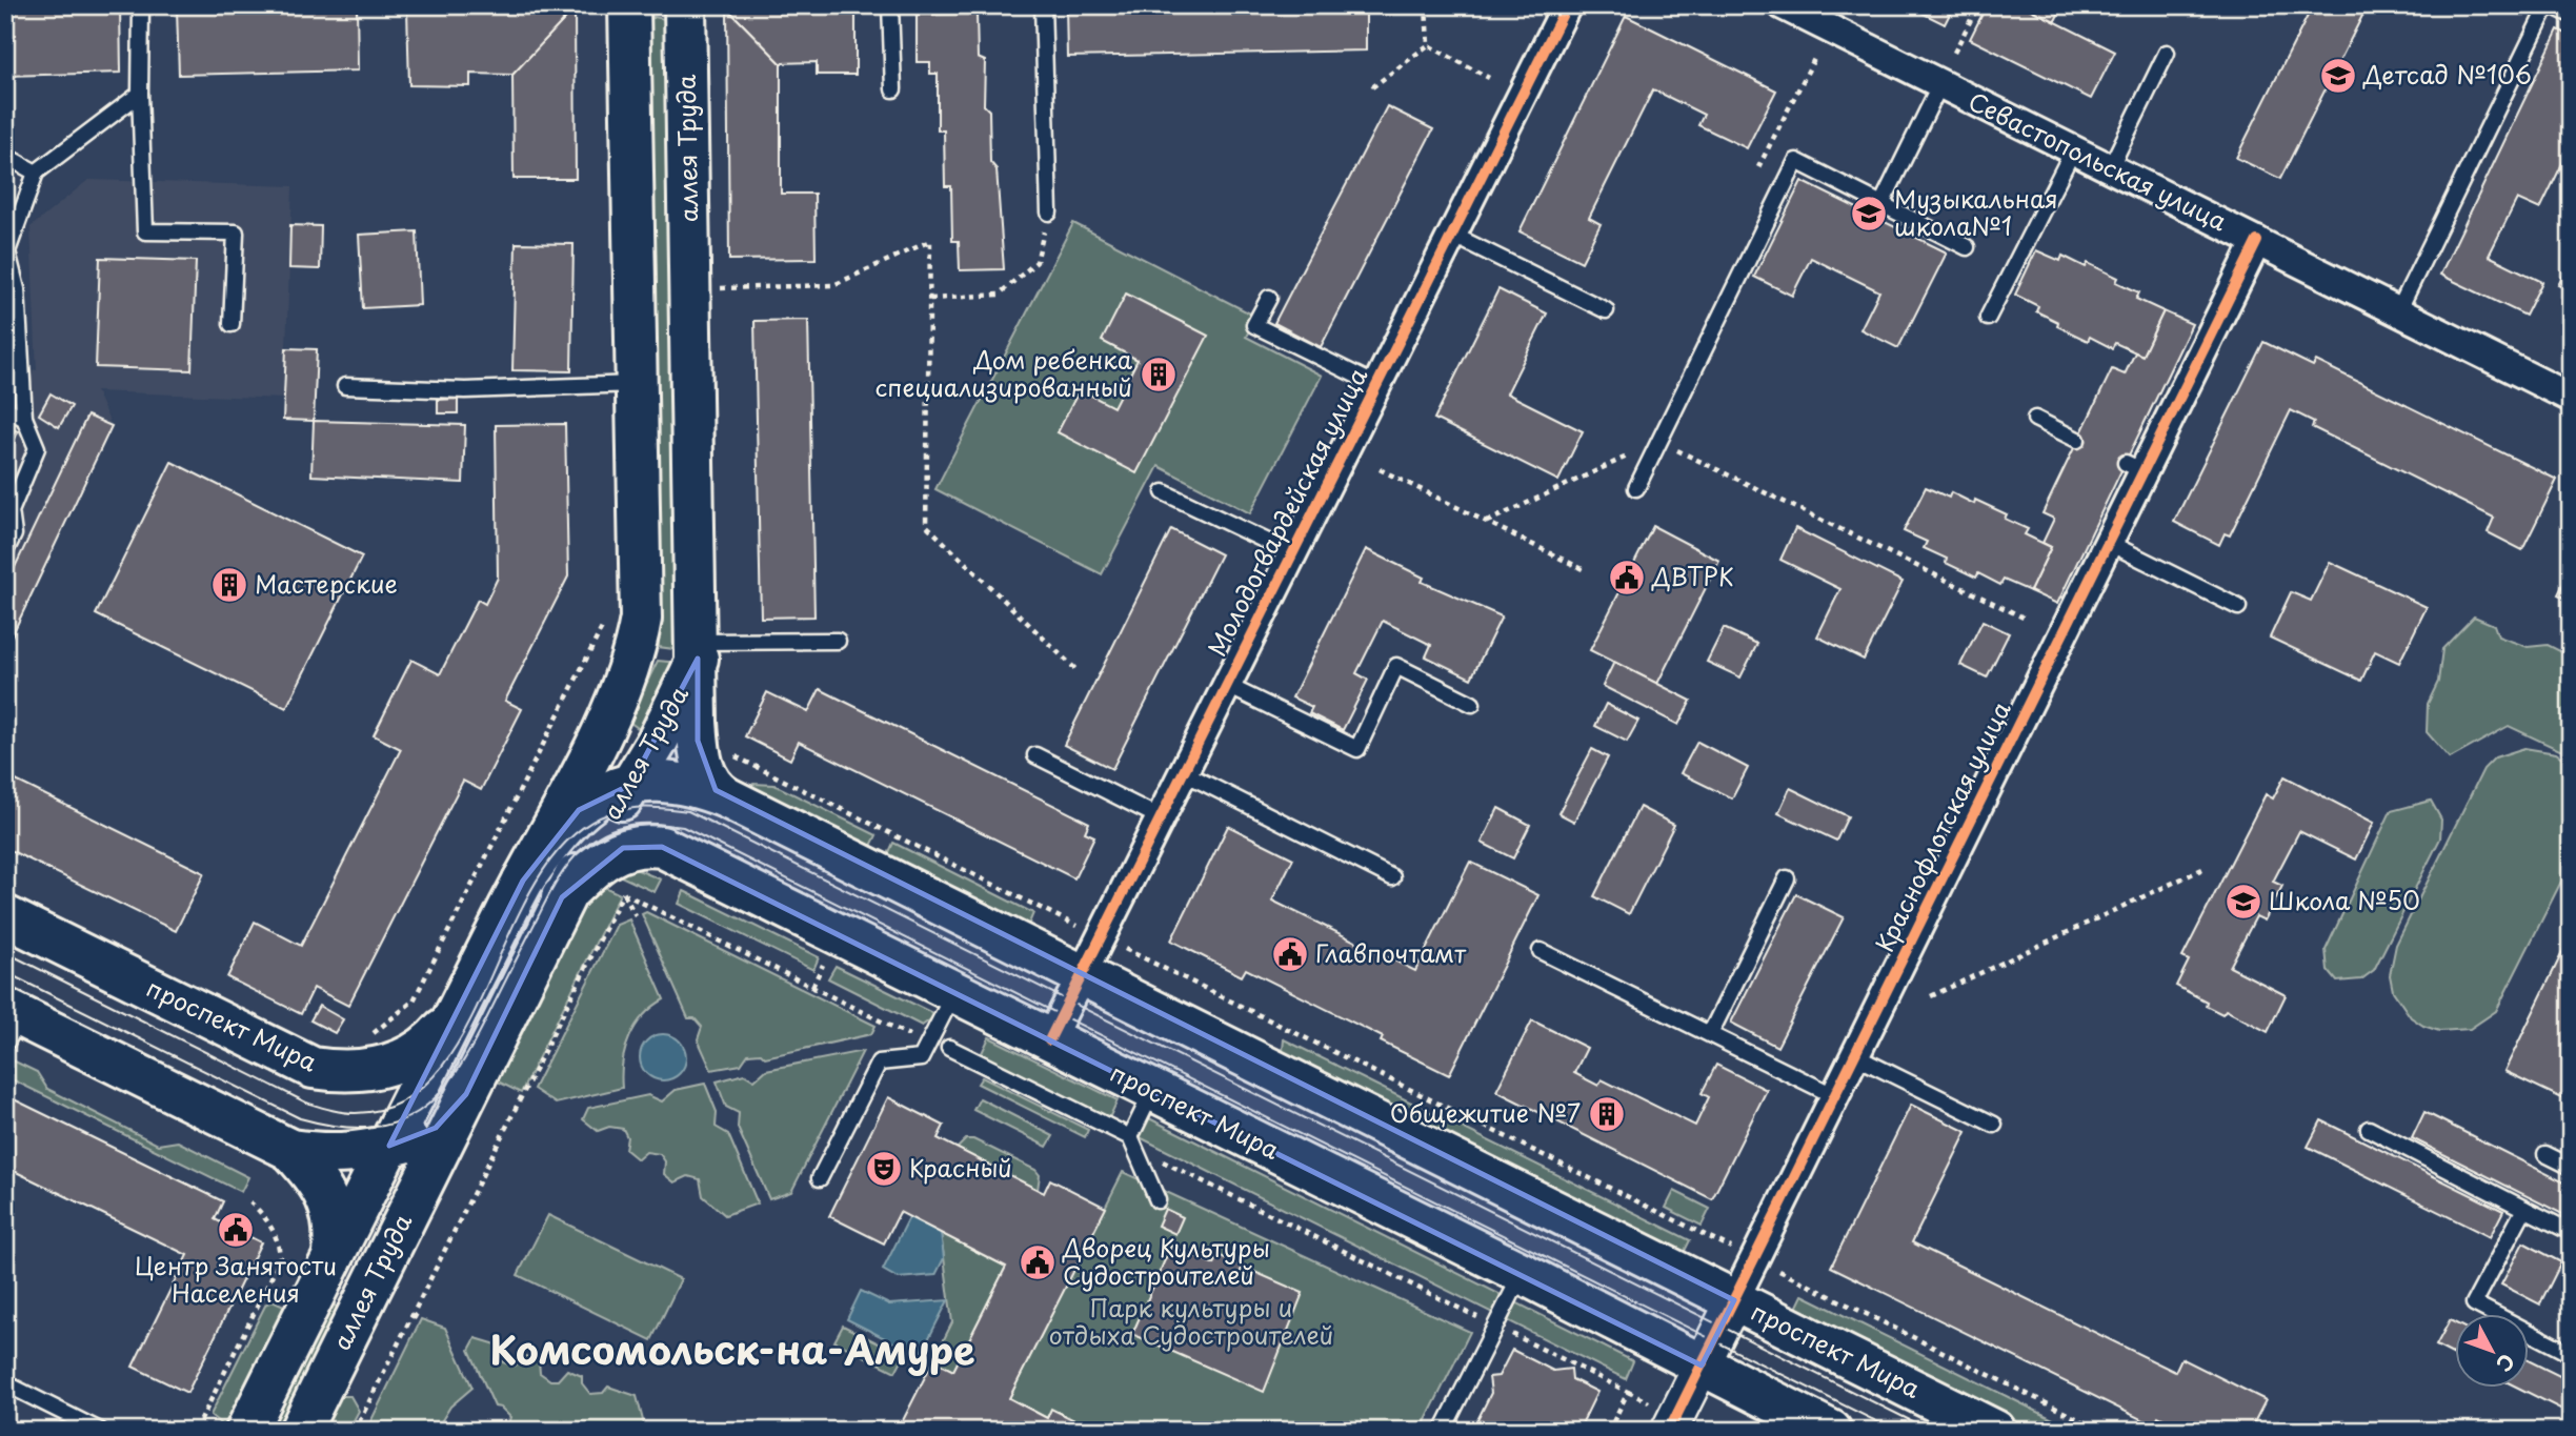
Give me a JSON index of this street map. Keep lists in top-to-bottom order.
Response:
{
  "streets": {
    "main road": ["аллея Труда", "проспект Мира"],
    "street": ["Севастопольская улица", "Молодогвардейская улица", "Краснофлотская улица"]
  },
  "crossings": [
    ["аллея Труда", "проспект Мира"],
    ["Севастопольская улица", "Краснофлотская улица"],
    ["Молодогвардейская улица", "проспект Мира"],
    ["Краснофлотская улица", "проспект Мира"]
  ],
  "districts": ["Комсомольск-на-Амуре"],
  "parks": ["Парк культуры и отдыха Судостроителей"],
  "places": {
    "school or university": ["Детсад №106", "Музыкальная школа№1", "Школа №50"],
    "building": ["Дом ребенка специализированный", "Мастерские", "Общежитие №7"],
    "public building": [
      "ДВТРК",
      "Главпочтамт",
      "Центр Занятости Населения",
      "Дворец Культуры Судостроителей"
    ],
    "theatre": ["Красный"]
  },
  "north": "bottom right"
}
